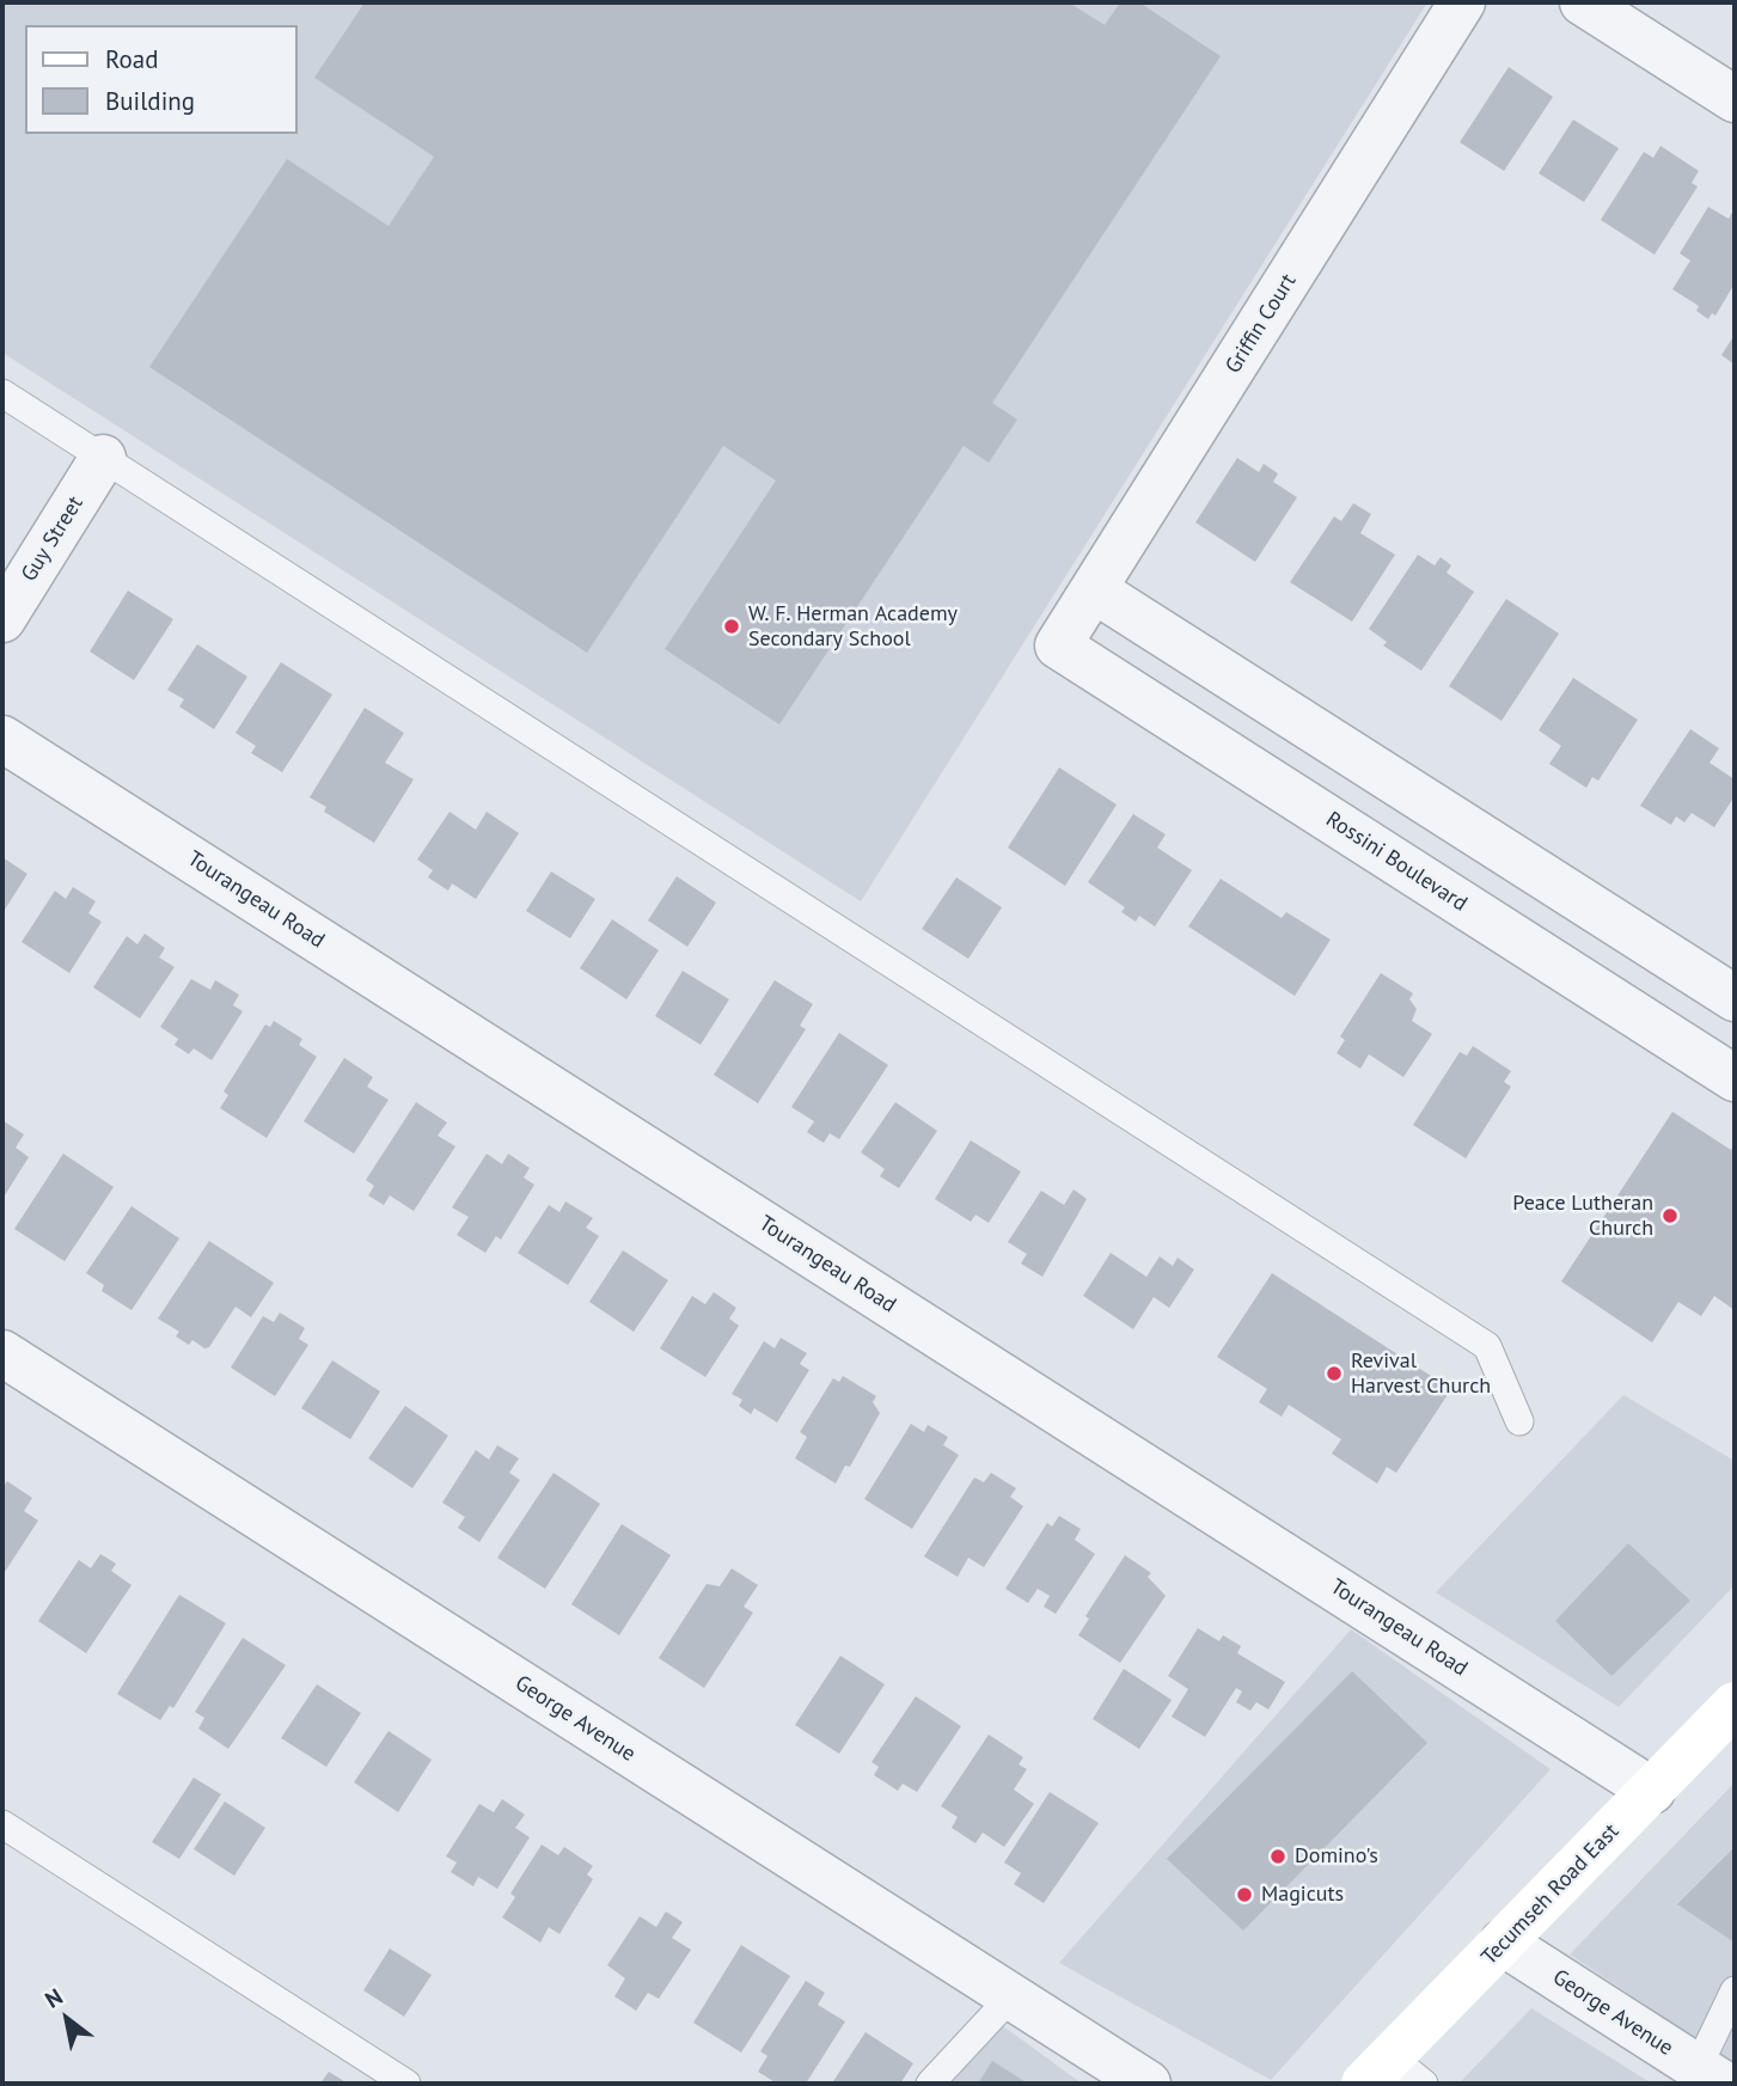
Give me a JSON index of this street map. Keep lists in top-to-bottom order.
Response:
{
  "streets": {
    "main road": ["Tecumseh Road East"],
    "street": [
      "Griffin Court",
      "Guy Street",
      "Rossini Boulevard",
      "Tourangeau Road",
      "George Avenue"
    ]
  },
  "crossings": [
    ["Griffin Court", "Rossini Boulevard"],
    ["Tourangeau Road", "Tecumseh Road East"],
    ["George Avenue", "Tecumseh Road East"]
  ],
  "places": [
    "W. F. Herman Academy Secondary School",
    "Peace Lutheran Church",
    "Revival Harvest Church",
    "Domino's",
    "Magicuts"
  ],
  "legend": ["Road", "Building"],
  "north": "top left"
}
